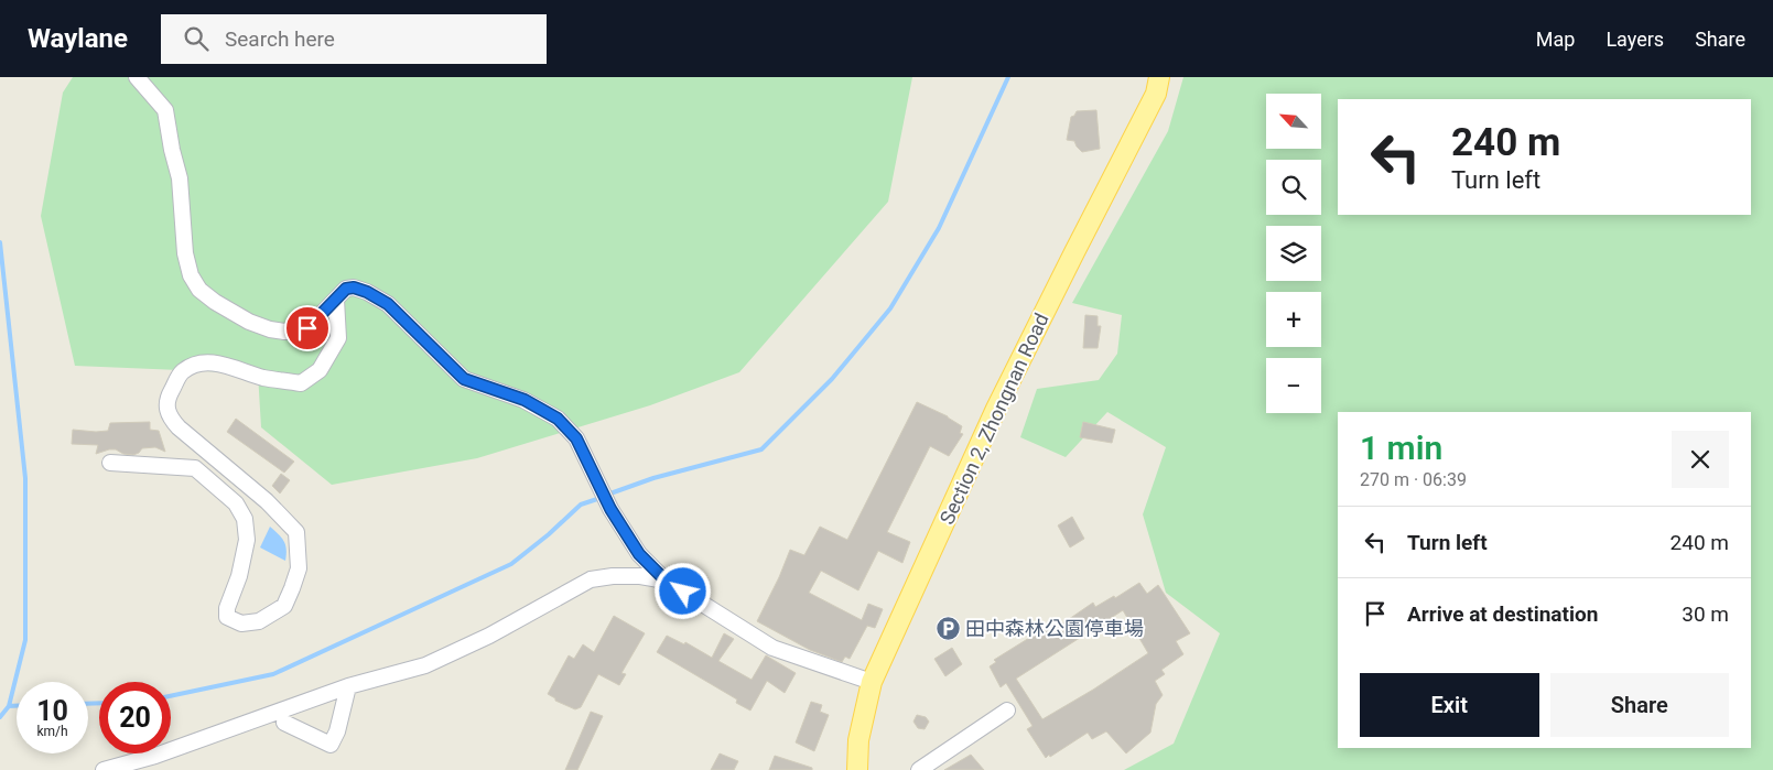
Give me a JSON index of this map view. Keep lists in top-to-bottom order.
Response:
{
  "streets": {
    "main road": ["Section 2, Zhongnan Road"]
  },
  "places": {
    "parking": ["田中森林公園停車場"]
  },
  "north": "top left",
  "page": {
    "header": "Waylane",
    "search": "Search here",
    "nav": ["Map", "Layers", "Share"],
    "map_buttons": ["+", "−"],
    "turn": ["240 m", "Turn left"],
    "heading": ["1 min", "270 m · 06:39"],
    "list": [
      {
        "name": "Turn left",
        "value": "240 m"
      },
      {
        "name": "Arrive at destination",
        "value": "30 m"
      }
    ],
    "buttons": ["Exit", "Share"],
    "speed": "10 km/h",
    "limit": "20"
  }
}
